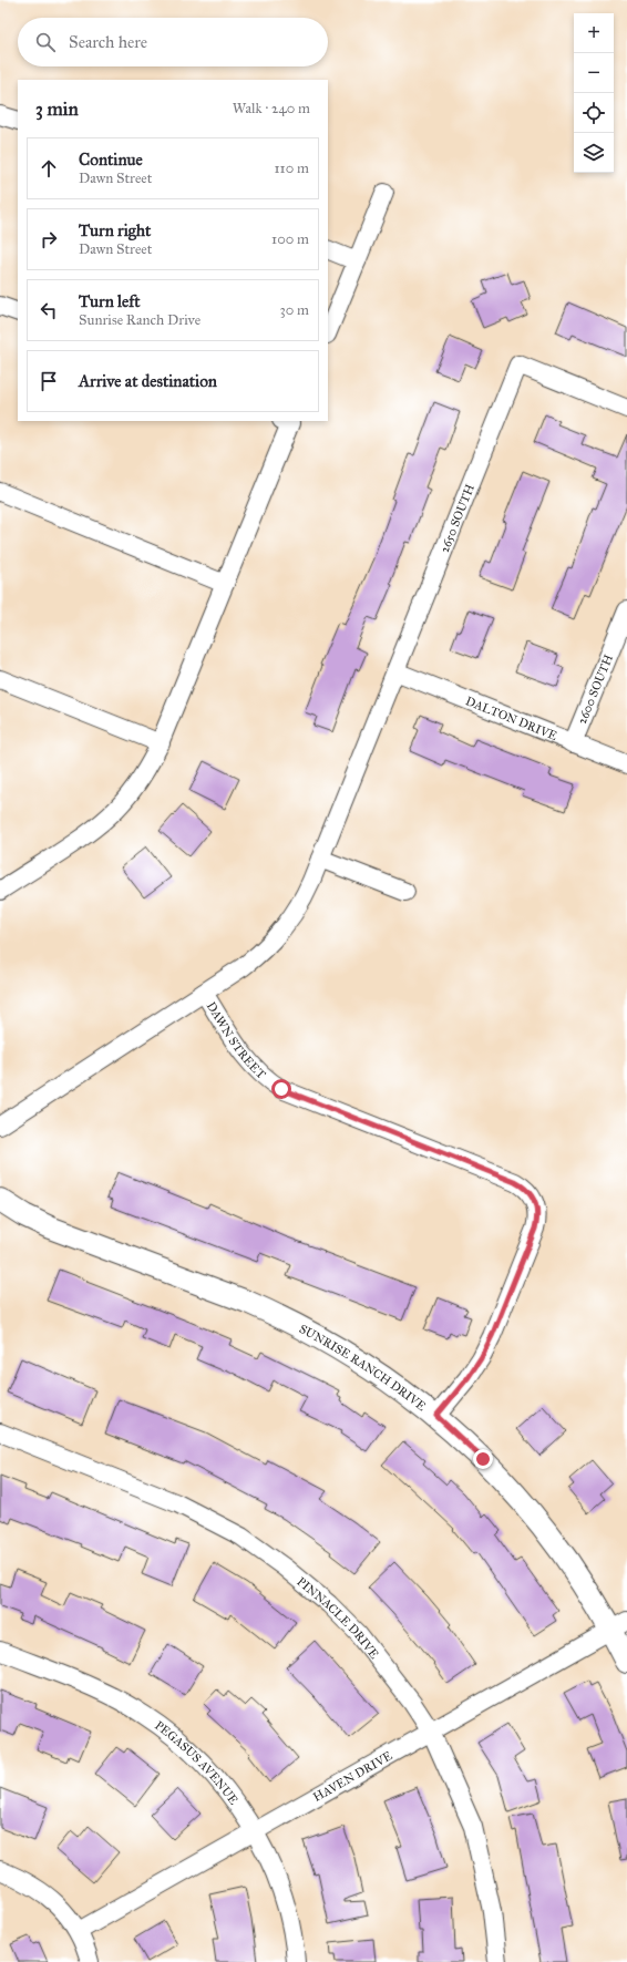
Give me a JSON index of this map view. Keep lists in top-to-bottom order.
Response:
{
  "streets": {
    "street": [
      "2650 SOUTH",
      "2600 SOUTH",
      "DALTON DRIVE",
      "DAWN STREET",
      "SUNRISE RANCH DRIVE",
      "PINNACLE DRIVE",
      "PEGASUS AVENUE",
      "HAVEN DRIVE"
    ]
  },
  "crossings": [
    ["2650 SOUTH", "DALTON DRIVE"],
    ["2650 SOUTH", "DAWN STREET"],
    ["2600 SOUTH", "DALTON DRIVE"],
    ["DAWN STREET", "SUNRISE RANCH DRIVE"],
    ["SUNRISE RANCH DRIVE", "HAVEN DRIVE"],
    ["PINNACLE DRIVE", "HAVEN DRIVE"],
    ["PEGASUS AVENUE", "HAVEN DRIVE"]
  ],
  "page": {
    "map_buttons": ["+", "−"],
    "search": "Search here",
    "heading": ["3 min", "Walk · 240 m"],
    "list": [
      ["Continue", "Dawn Street", "110 m"],
      ["Turn right", "Dawn Street", "100 m"],
      ["Turn left", "Sunrise Ranch Drive", "30 m"],
      "Arrive at destination"
    ]
  }
}
